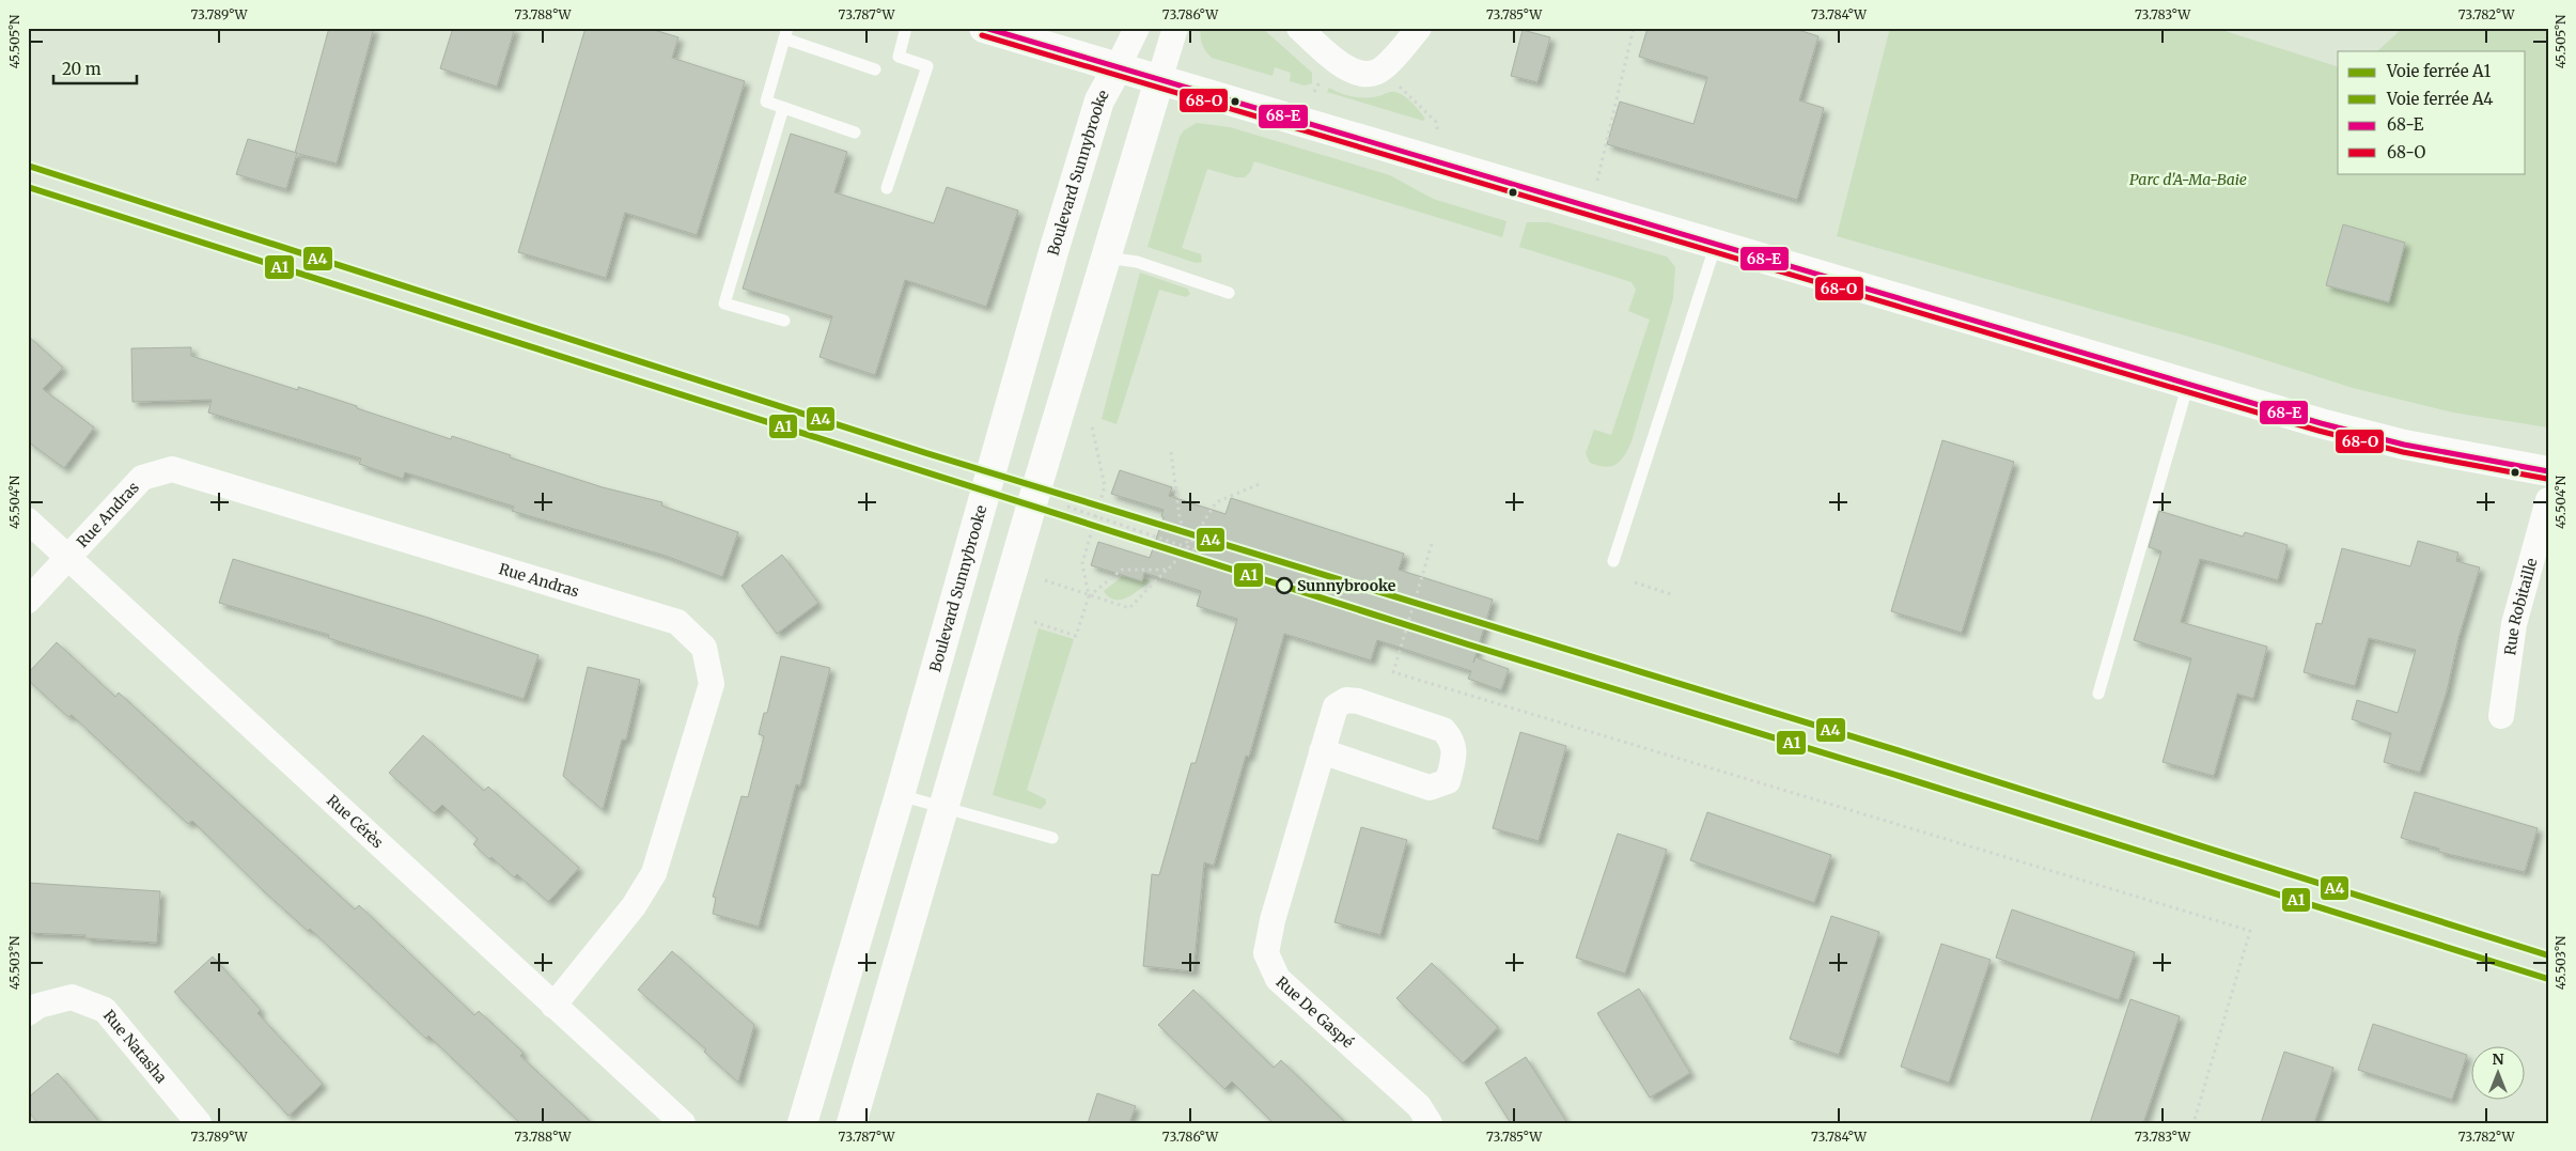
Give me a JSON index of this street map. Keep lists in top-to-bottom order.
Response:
{
  "streets": {
    "street": [
      "Boulevard Sunnybrooke",
      "Rue Andras",
      "Rue Robitaille",
      "Rue Cérès",
      "Rue De Gaspé",
      "Rue Natasha"
    ]
  },
  "crossings": [
    ["Rue Andras", "Rue Cérès"]
  ],
  "parks": ["Parc d'A-Ma-Baie"],
  "places": ["Sunnybrooke"],
  "lines": [
    "transit line 68-E",
    "transit line 68-O",
    "rail line A4",
    "rail line A1"
  ],
  "legend": [
    "Voie ferrée A1",
    "Voie ferrée A4",
    "68-E",
    "68-O"
  ],
  "scale_bar": "20 m",
  "north": "top",
  "coordinates": [
    "73.789°W",
    "73.788°W",
    "73.787°W",
    "73.786°W",
    "73.785°W",
    "73.784°W",
    "73.783°W",
    "73.782°W",
    "45.505°N",
    "45.504°N",
    "45.503°N"
  ]
}
